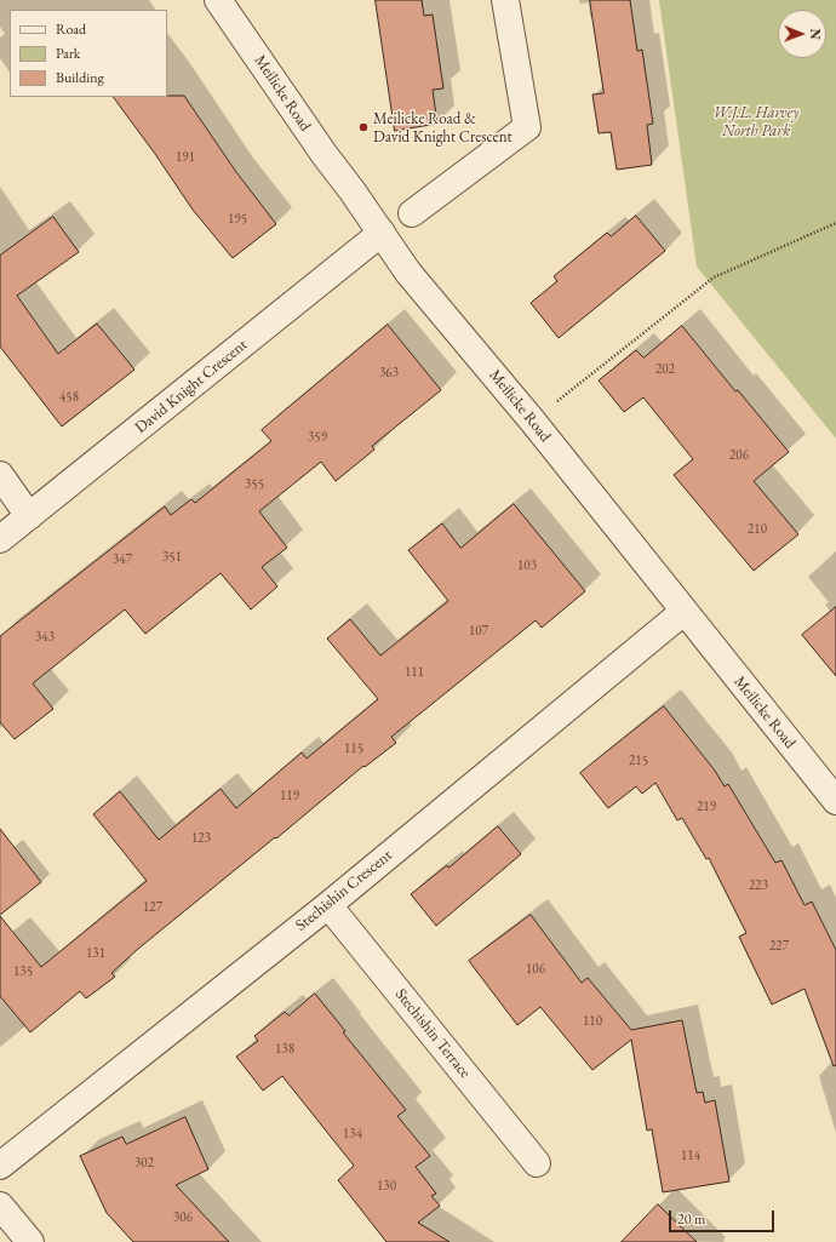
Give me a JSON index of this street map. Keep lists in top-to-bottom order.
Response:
{
  "streets": {
    "street": [
      "Meilicke Road",
      "David Knight Crescent",
      "Stechishin Crescent",
      "Stechishin Terrace"
    ]
  },
  "crossings": [
    ["Meilicke Road", "David Knight Crescent"],
    ["Meilicke Road", "Stechishin Crescent"],
    ["Stechishin Crescent", "Stechishin Terrace"]
  ],
  "parks": ["W.J.L. Harvey North Park"],
  "places": ["Meilicke Road & David Knight Crescent"],
  "house_numbers": [
    "191",
    "195",
    "202",
    "363",
    "458",
    "359",
    "206",
    "355",
    "210",
    "351",
    "347",
    "103",
    "107",
    "343",
    "111",
    "115",
    "215",
    "119",
    "219",
    "123",
    "223",
    "127",
    "227",
    "131",
    "106",
    "135",
    "110",
    "138",
    "134",
    "114",
    "302",
    "130",
    "306"
  ],
  "legend": ["Road", "Park", "Building"],
  "scale_bar": "20 m",
  "north": "right"
}
